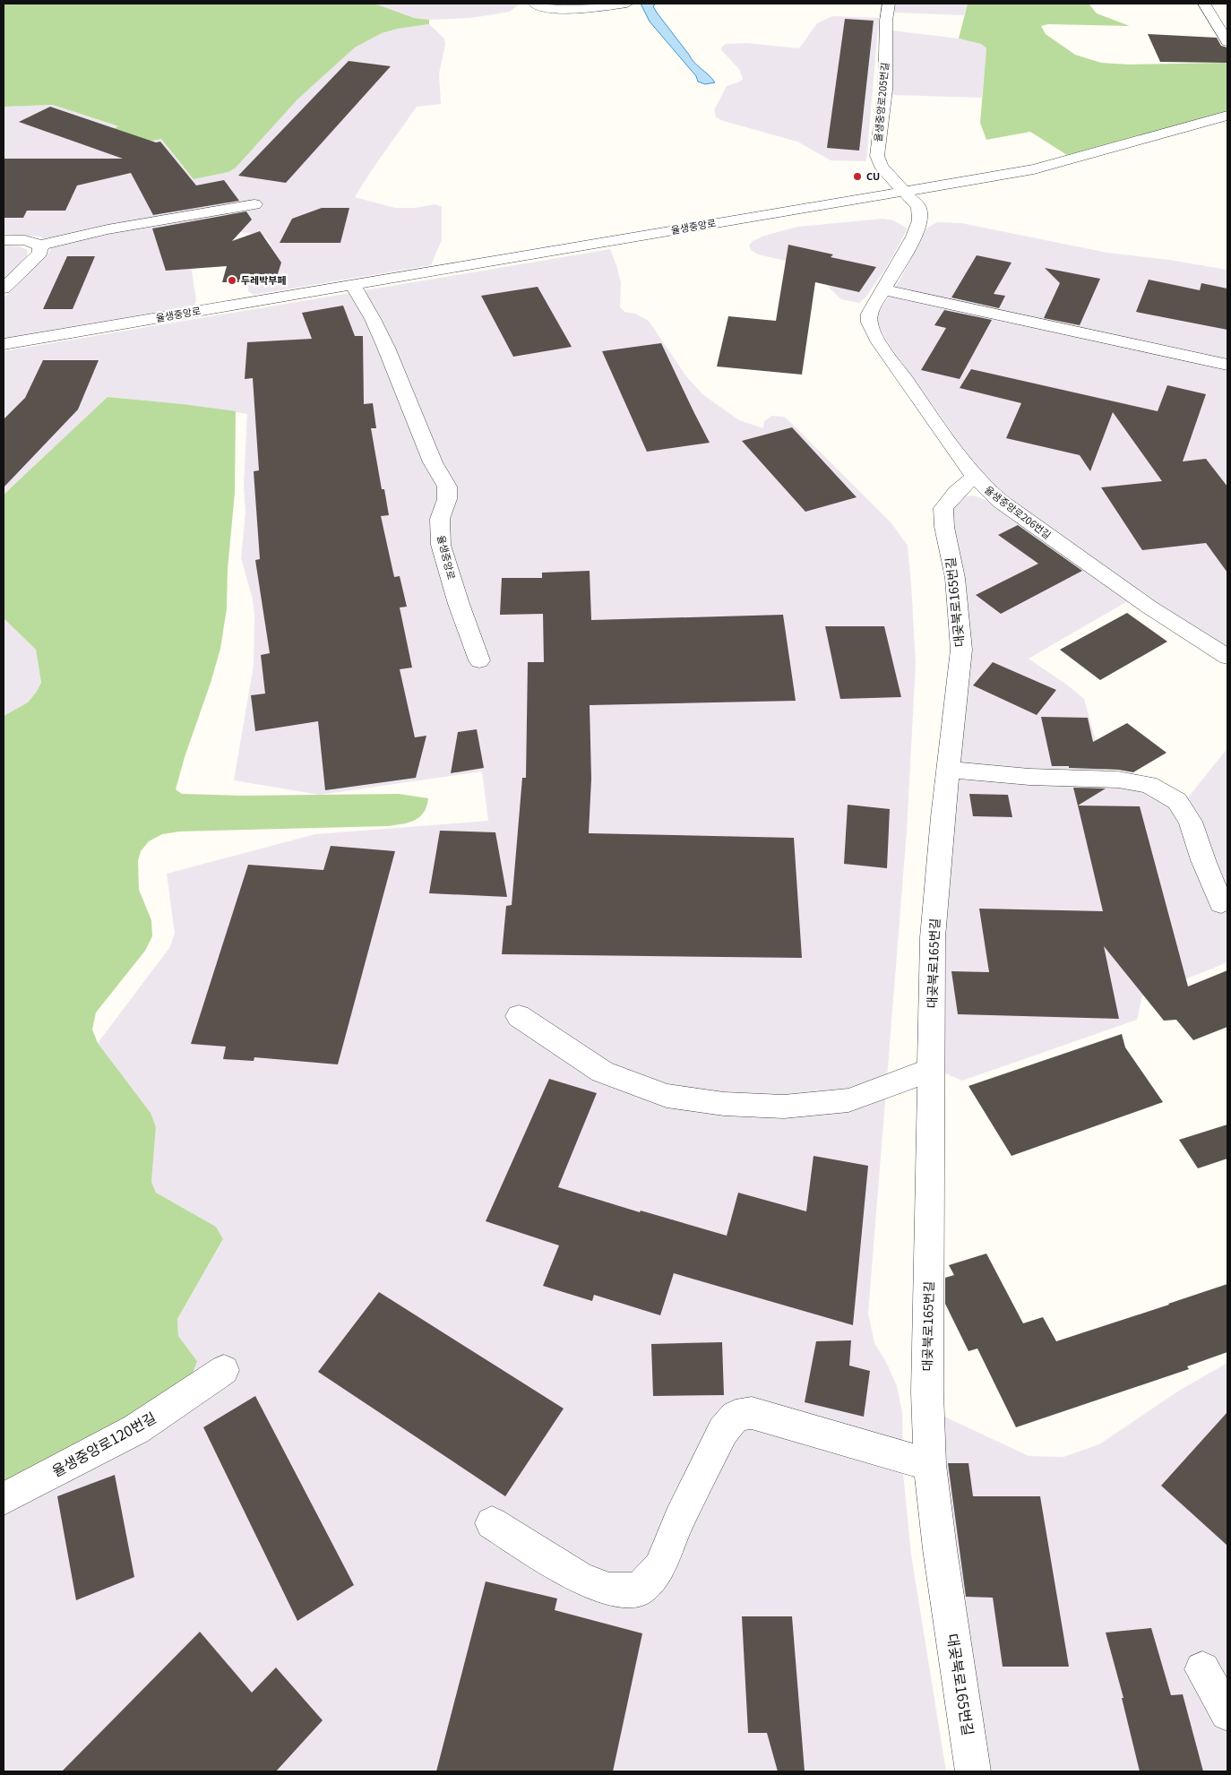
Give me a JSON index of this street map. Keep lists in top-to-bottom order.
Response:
{
  "streets": {
    "street": [
      "율생중앙로205번길",
      "율생중앙로",
      "율생중앙로206번길",
      "대곶북로165번길",
      "율생중앙로120번길"
    ]
  },
  "crossings": [
    ["율생중앙로205번길", "율생중앙로"],
    ["율생중앙로205번길", "율생중앙로206번길"],
    ["율생중앙로", "율생중앙로206번길"],
    ["율생중앙로206번길", "대곶북로165번길"]
  ],
  "places": ["CU", "두레박부페"]
}
